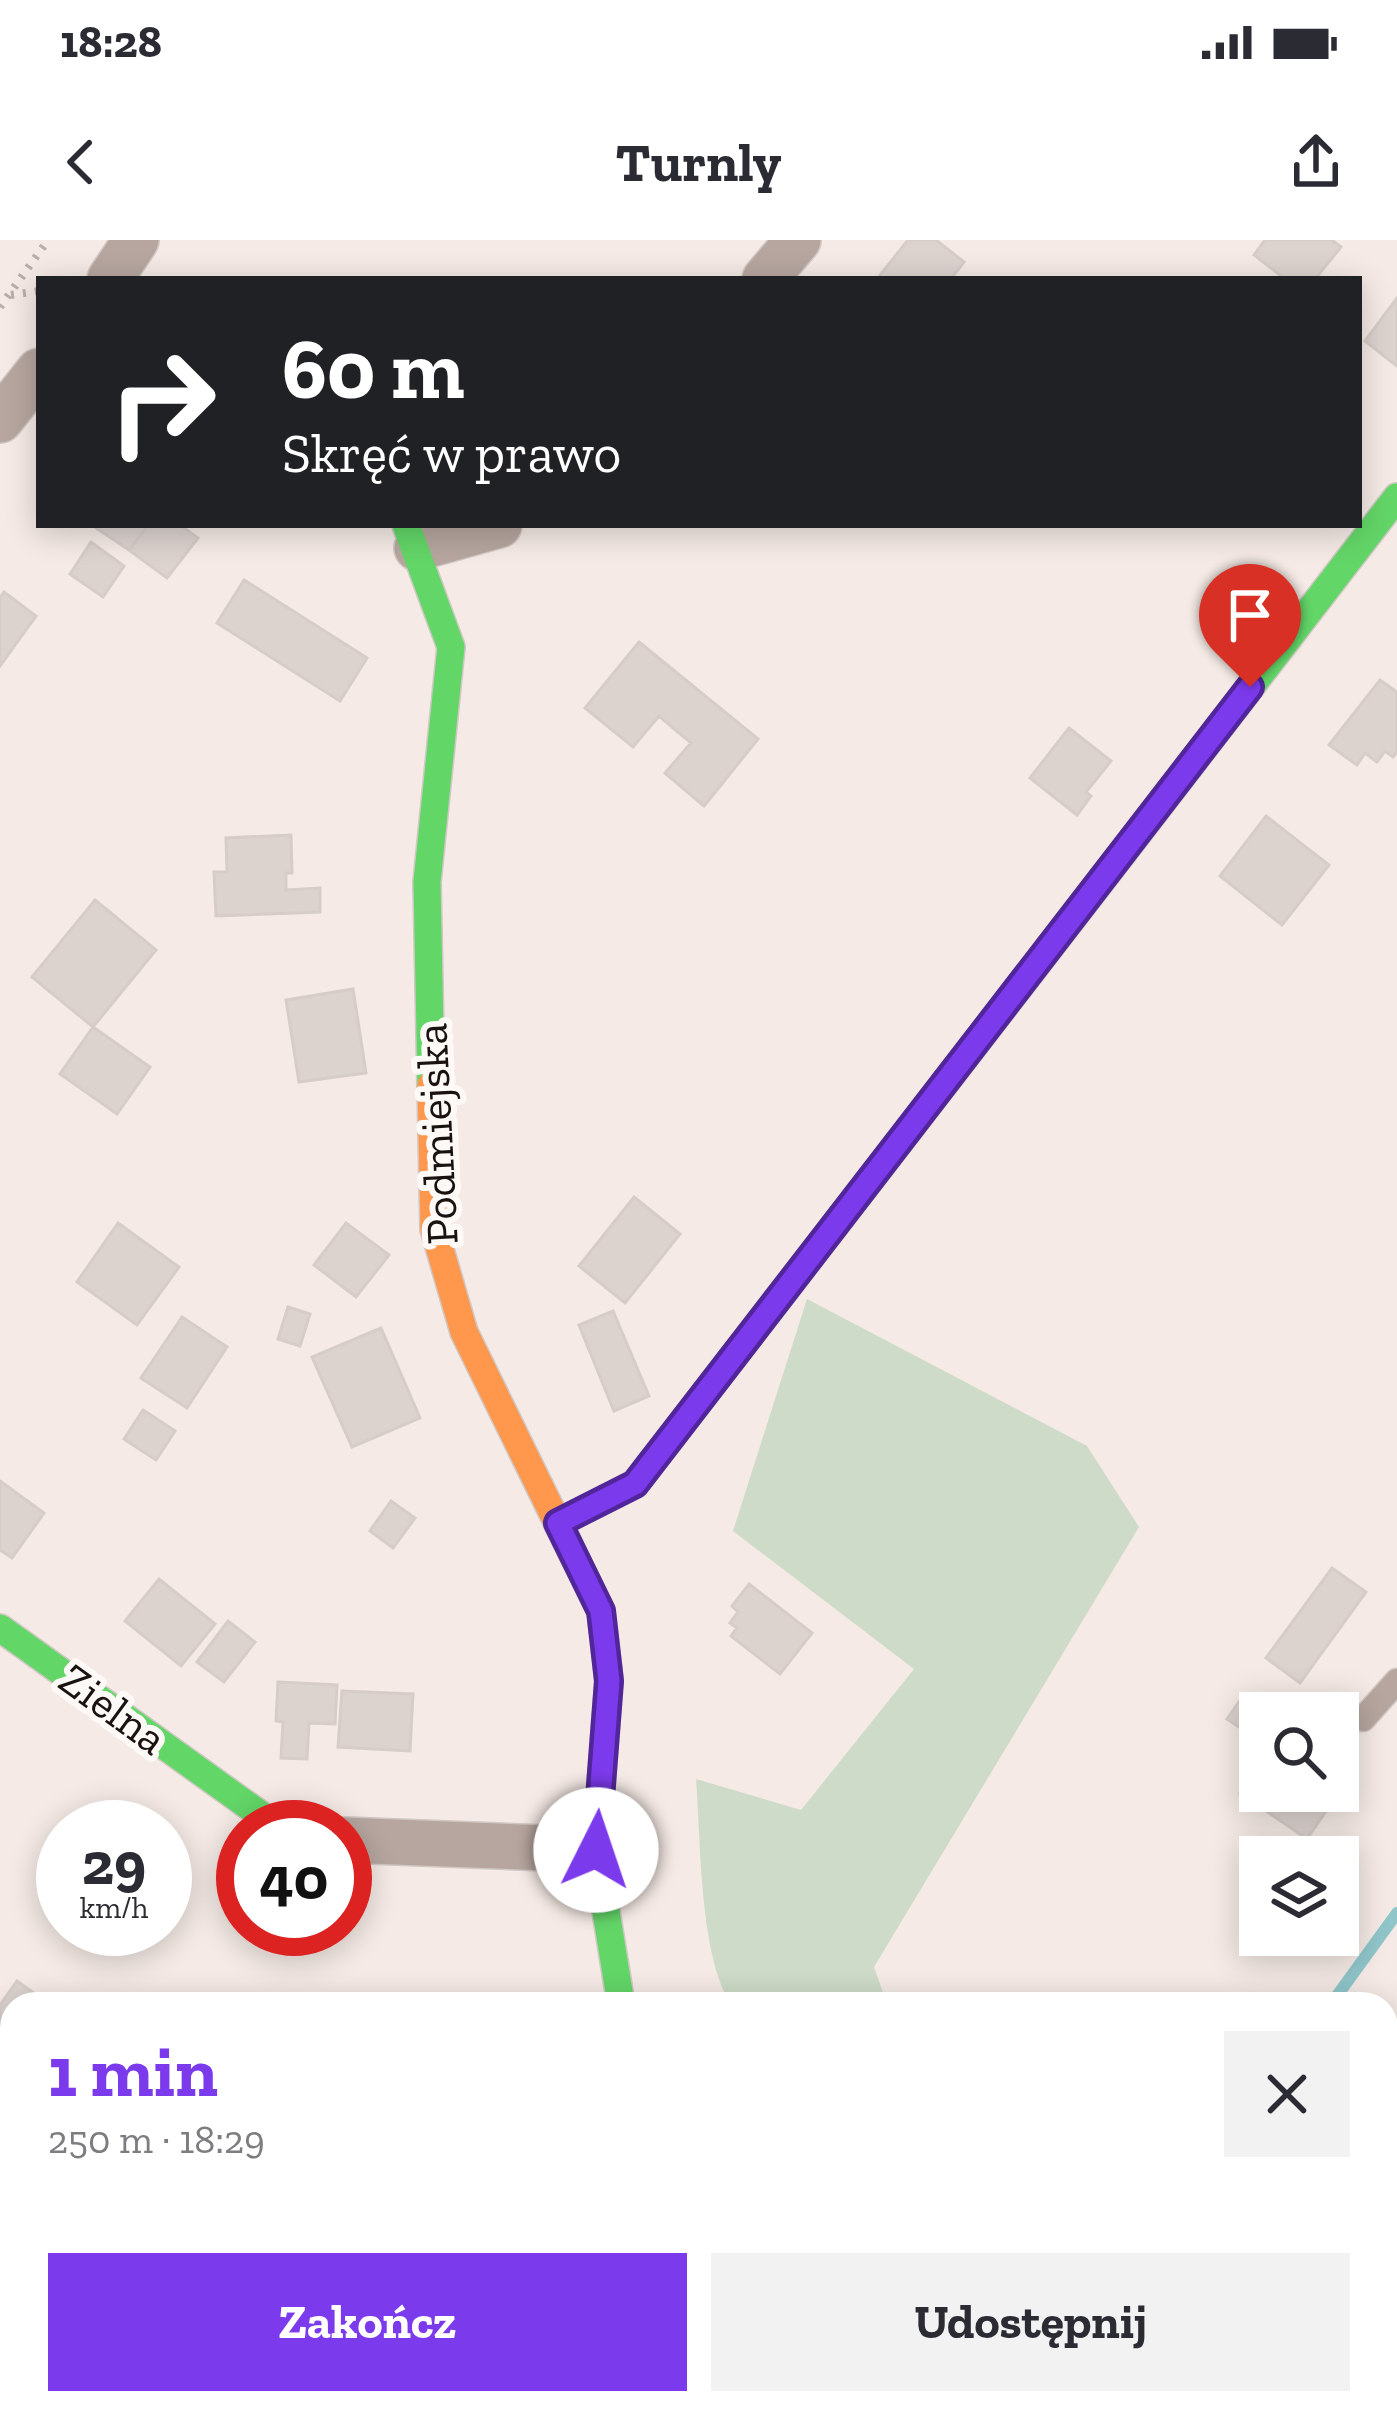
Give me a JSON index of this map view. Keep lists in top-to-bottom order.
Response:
{
  "streets": {
    "street": ["Podmiejska", "Zielna"]
  },
  "page": {
    "status": "18:28",
    "header": "Turnly",
    "turn": ["60 m", "Skręć w prawo"],
    "speed": "29 km/h",
    "limit": "40",
    "heading": ["1 min", "250 m · 18:29"],
    "buttons": ["Zakończ", "Udostępnij"]
  }
}
